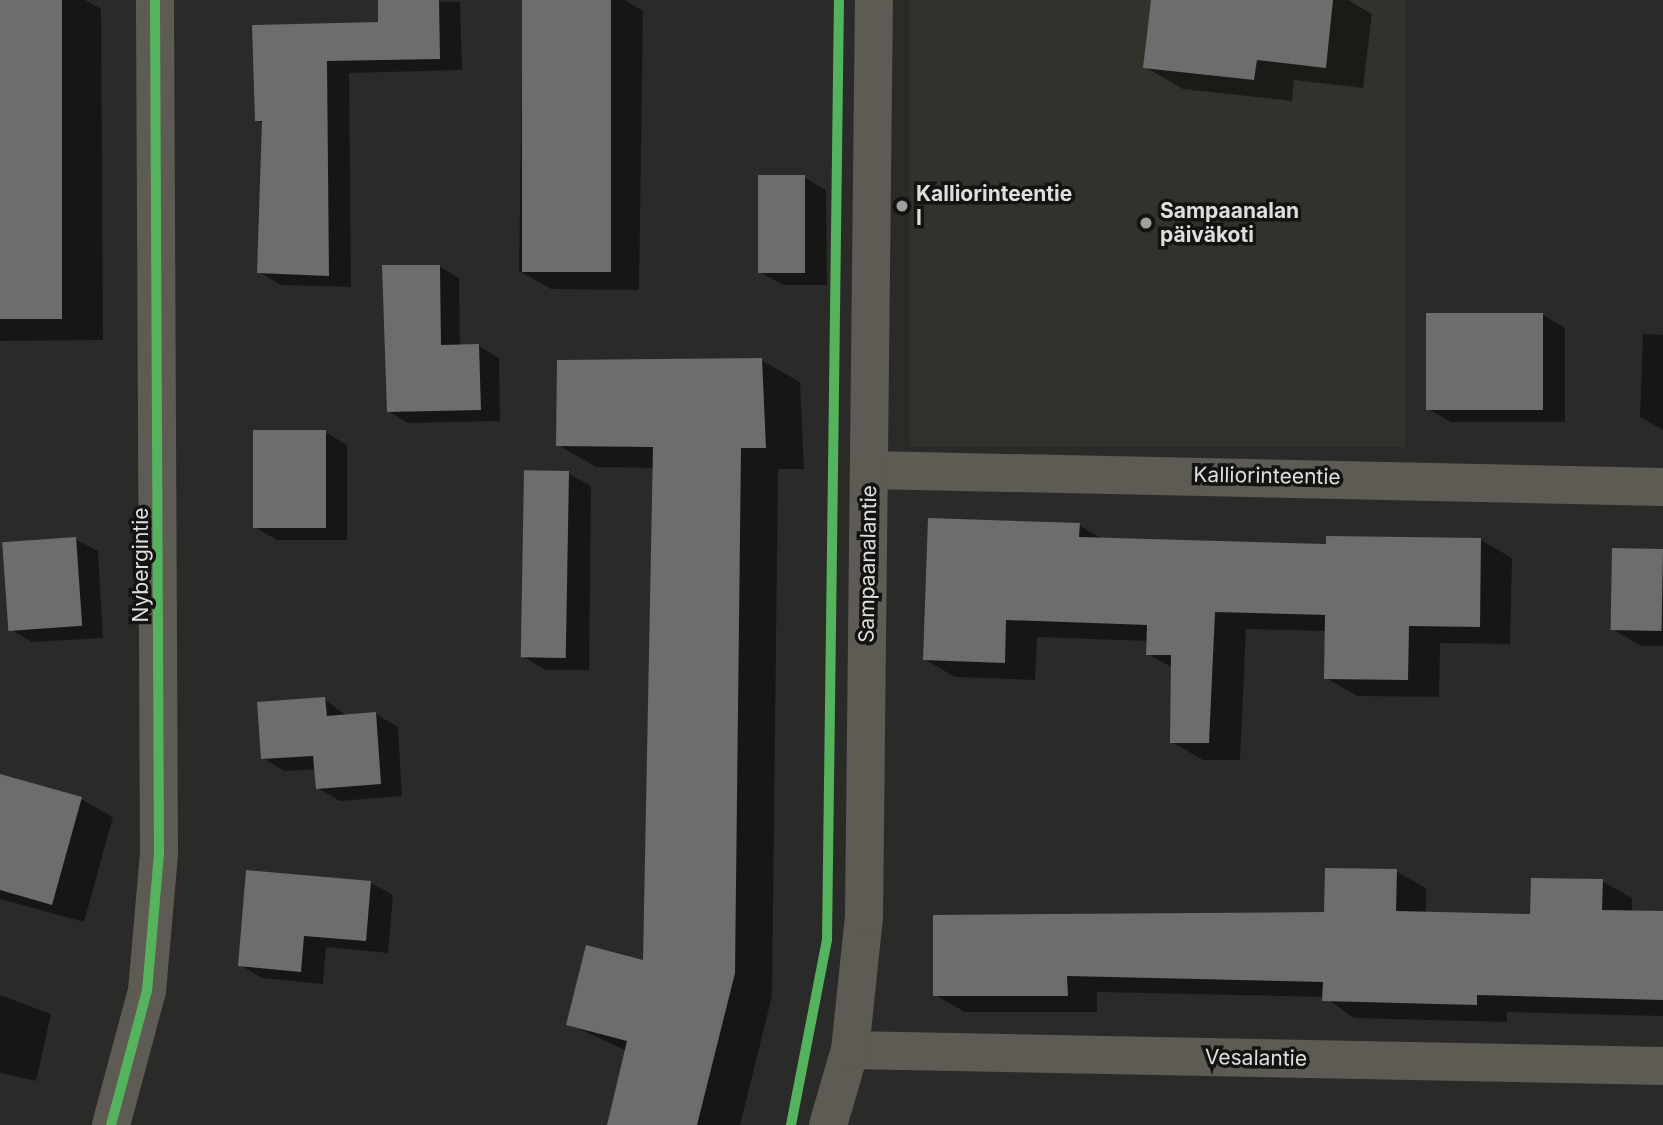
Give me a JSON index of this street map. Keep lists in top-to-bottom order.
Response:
{
  "streets": {
    "street": [
      "Kalliorinteentie",
      "Sampaanalantie",
      "Nybergintie",
      "Vesalantie"
    ]
  },
  "crossings": [
    ["Kalliorinteentie", "Sampaanalantie"],
    ["Sampaanalantie", "Vesalantie"]
  ],
  "places": ["Kalliorinteentie I", "Sampaanalan päiväkoti"]
}
